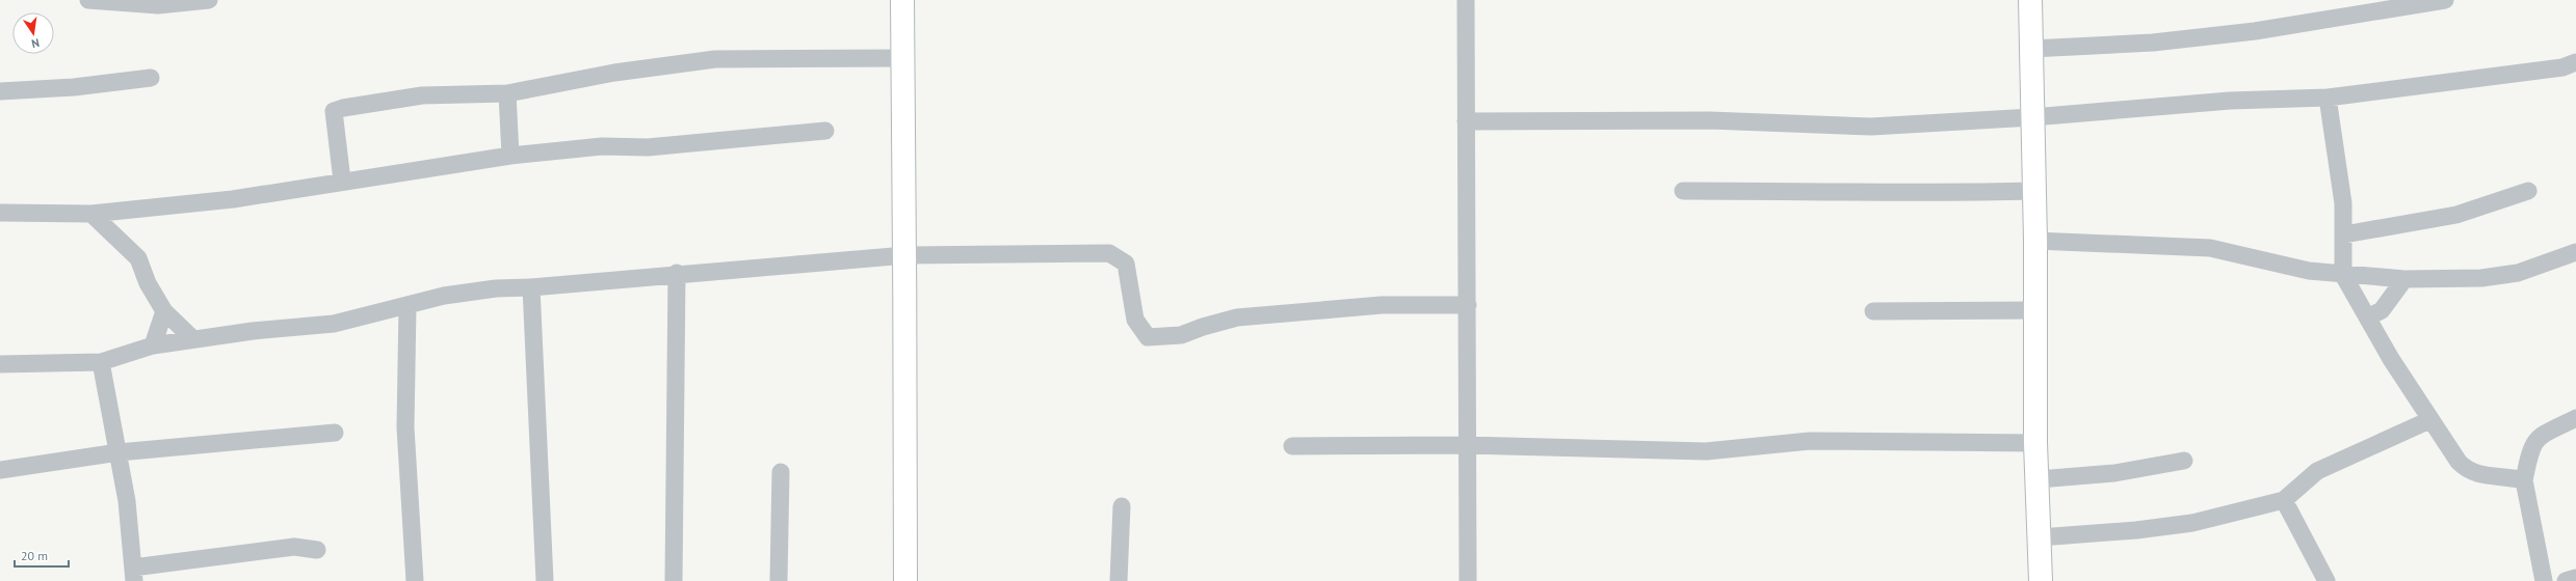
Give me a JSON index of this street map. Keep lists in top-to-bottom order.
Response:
{
  "scale_bar": "20 m",
  "north": "bottom"
}
